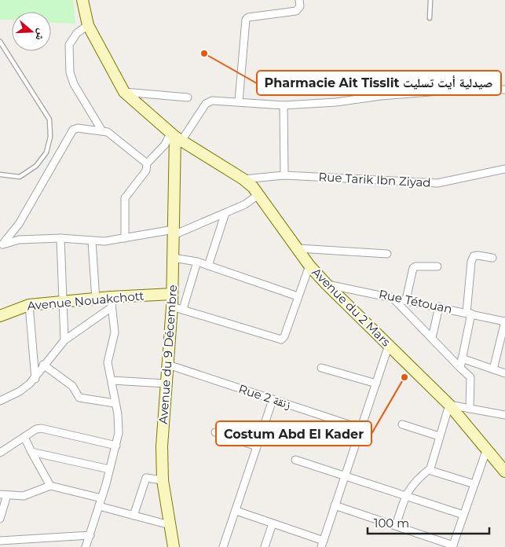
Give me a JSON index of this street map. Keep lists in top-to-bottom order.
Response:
{
  "streets": {
    "street": [
      "Rue Tarik Ibn Ziyad",
      "Avenue Nouakchott",
      "Rue Tétouan",
      "Avenue du 2 Mars",
      "Avenue du 9 Décembre",
      "Rue 2 زنقة"
    ]
  },
  "crossings": [
    ["Rue Tarik Ibn Ziyad", "Avenue du 2 Mars"],
    ["Avenue Nouakchott", "Avenue du 9 Décembre"],
    ["Rue Tétouan", "Avenue du 2 Mars"],
    ["Avenue du 2 Mars", "Avenue du 9 Décembre"],
    ["Avenue du 9 Décembre", "Rue 2 زنقة"]
  ],
  "places": ["Pharmacie Ait Tisslit صيدلية أيت تسليت", "Costum Abd El Kader"],
  "scale_bar": "100 m",
  "north": "right"
}
